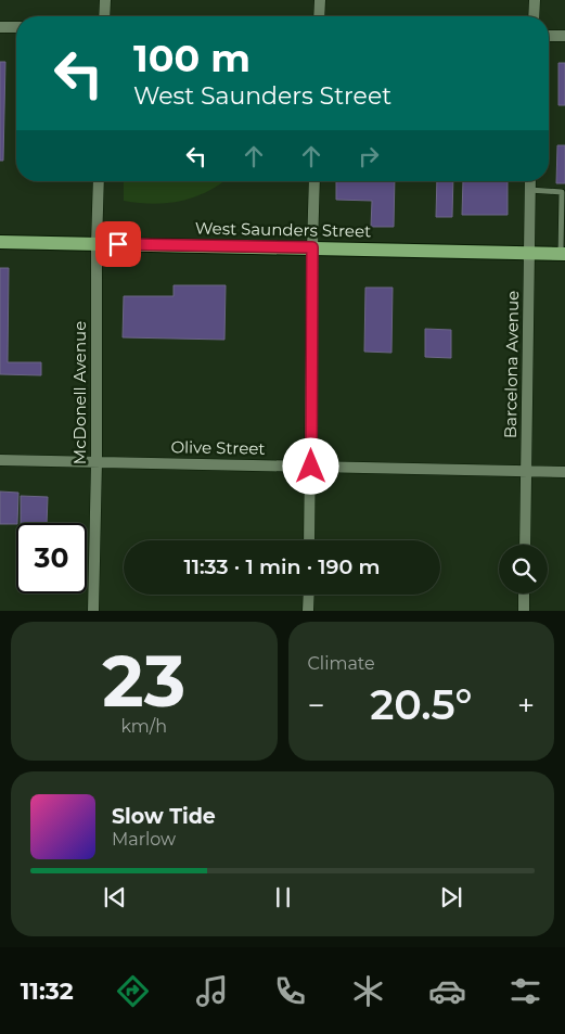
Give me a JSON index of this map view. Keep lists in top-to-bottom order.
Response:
{
  "streets": {
    "main road": ["West Saunders Street"],
    "street": ["Barcelona Avenue", "McDonell Avenue", "Olive Street"]
  },
  "crossings": [
    ["West Saunders Street", "Barcelona Avenue"],
    ["West Saunders Street", "McDonell Avenue"],
    ["Barcelona Avenue", "Olive Street"],
    ["McDonell Avenue", "Olive Street"]
  ],
  "page": {
    "turn": ["100 m", "West Saunders Street"],
    "limit": "30",
    "trip": "11:33 · 1 min · 190 m",
    "tile": [
      ["23", "km/h"],
      "Climate"
    ],
    "heat": ["−", "20.5°", "+"],
    "song": ["Slow Tide", "Marlow"],
    "tabs": "11:32"
  }
}
